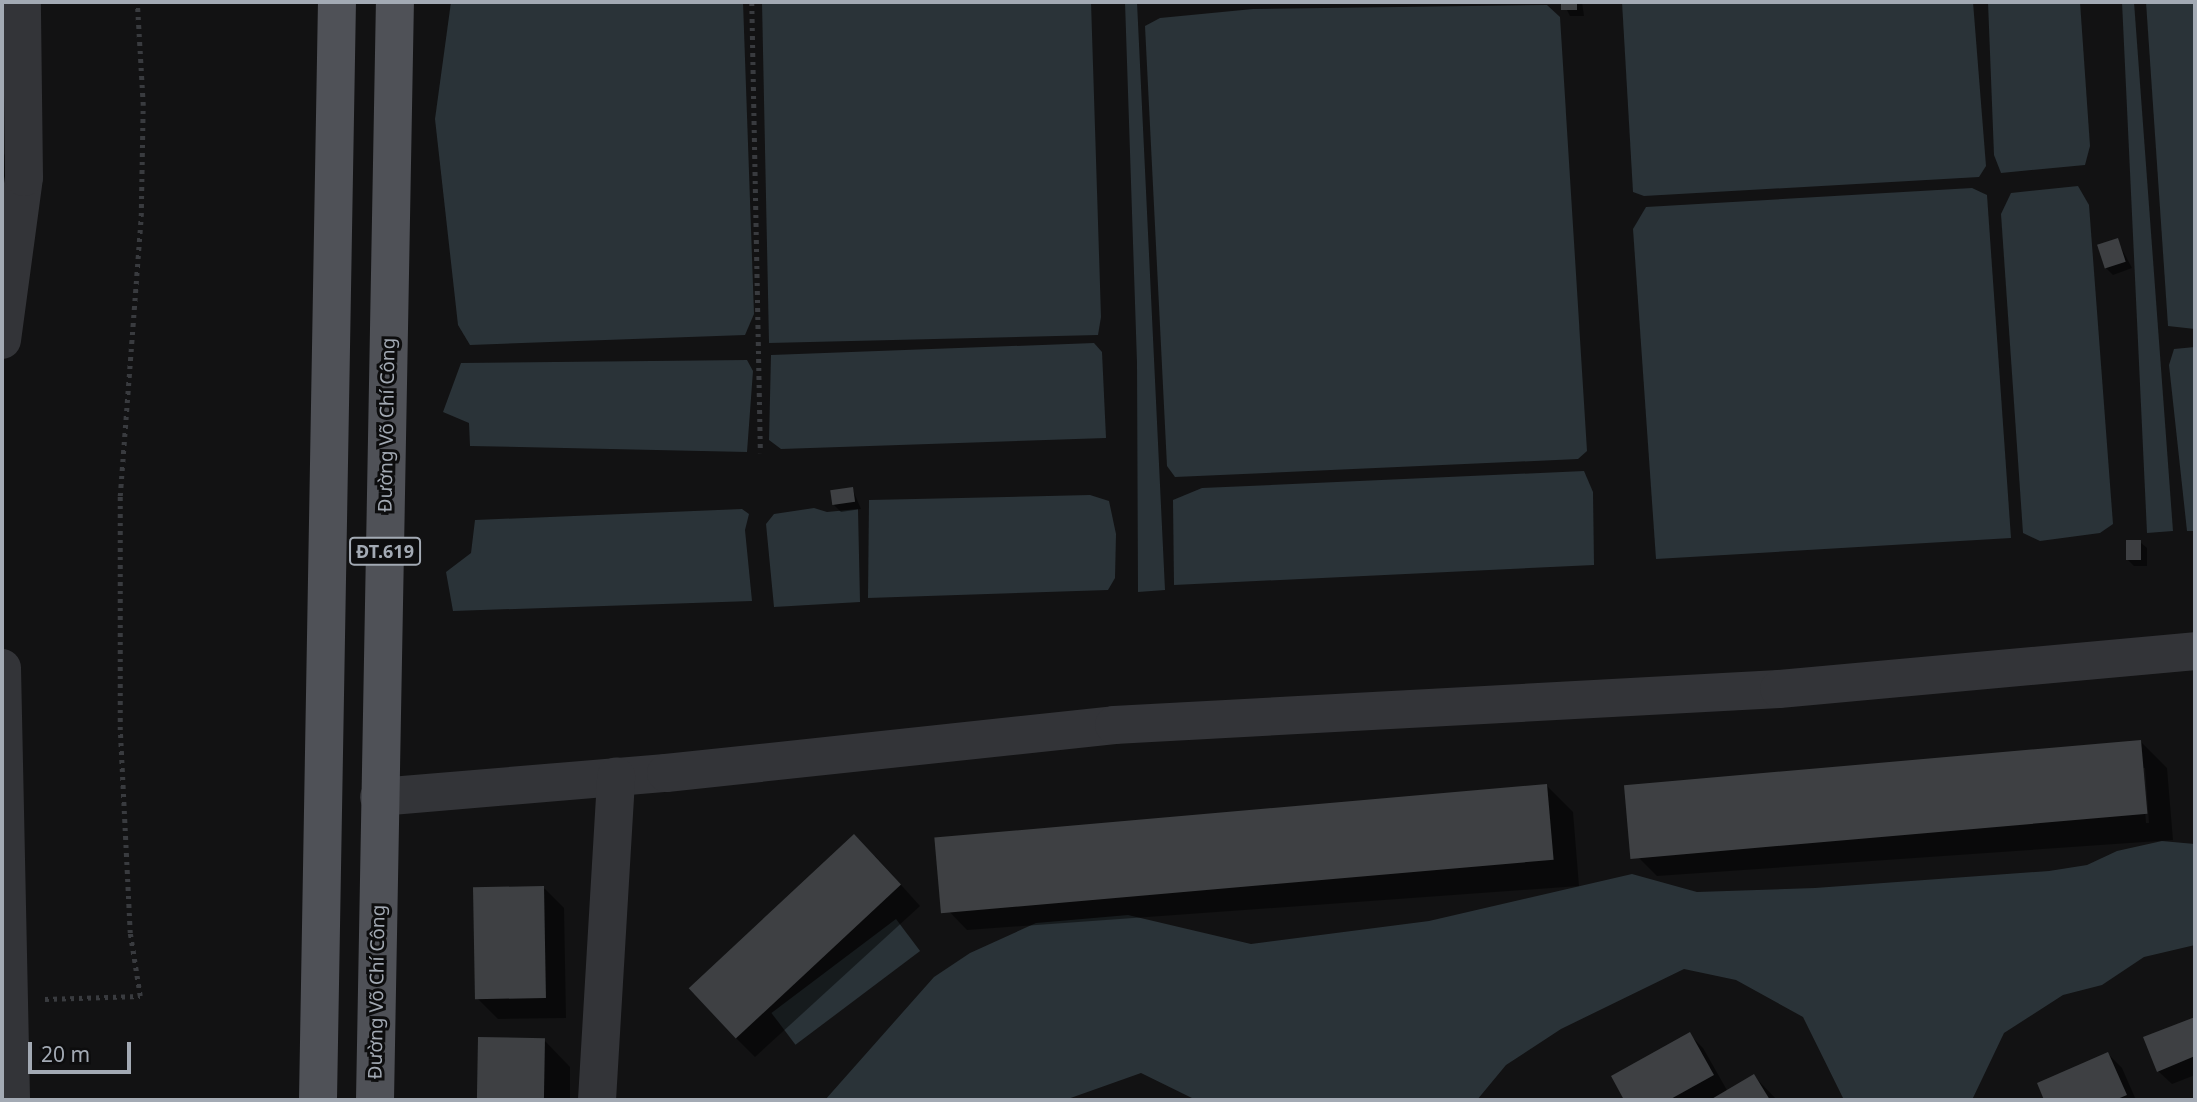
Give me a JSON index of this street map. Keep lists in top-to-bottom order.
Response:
{
  "streets": {
    "main road": ["Đường Võ Chí Công", "ĐT.619"]
  },
  "scale_bar": "20 m"
}
